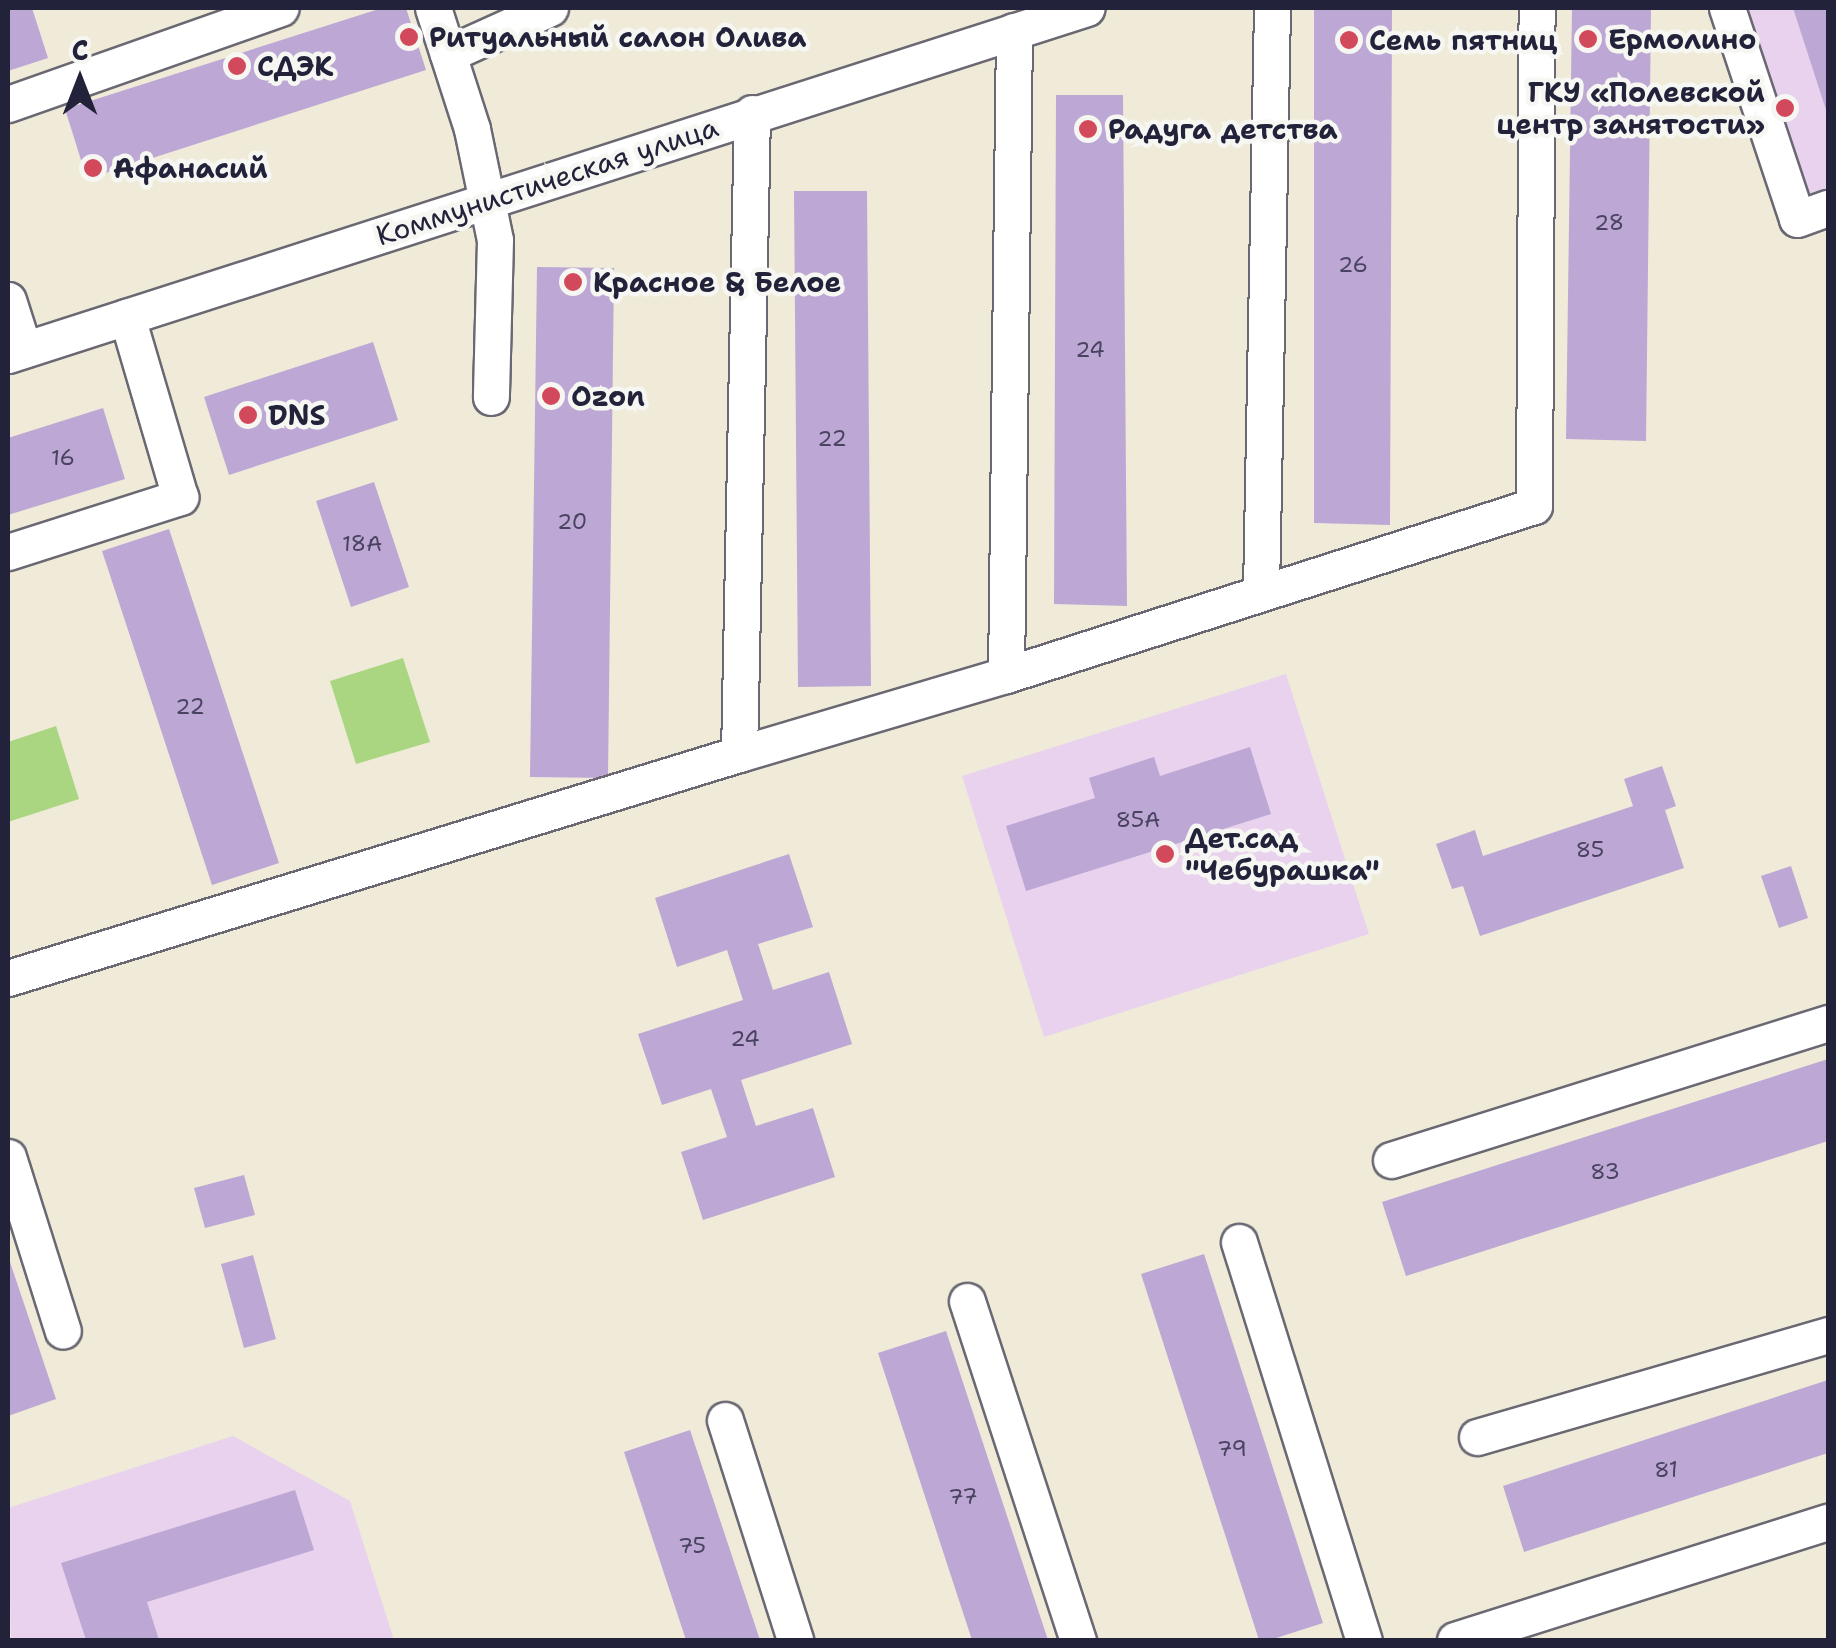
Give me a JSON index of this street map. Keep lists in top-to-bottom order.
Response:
{
  "streets": {
    "street": ["Коммунистическая улица"]
  },
  "places": [
    "Ритуальный салон Олива",
    "Ермолино",
    "Семь пятниц",
    "СДЭК",
    "ГКУ «Полевской центр занятости»",
    "Радуга детства",
    "Афанасий",
    "Красное & Белое",
    "Ozon",
    "DNS",
    "Дет.сад \"Чебурашка\""
  ],
  "house_numbers": [
    "28",
    "26",
    "24",
    "22",
    "16",
    "20",
    "18А",
    "22",
    "85А",
    "85",
    "24",
    "83",
    "79",
    "81",
    "77",
    "75"
  ],
  "north": "top"
}
